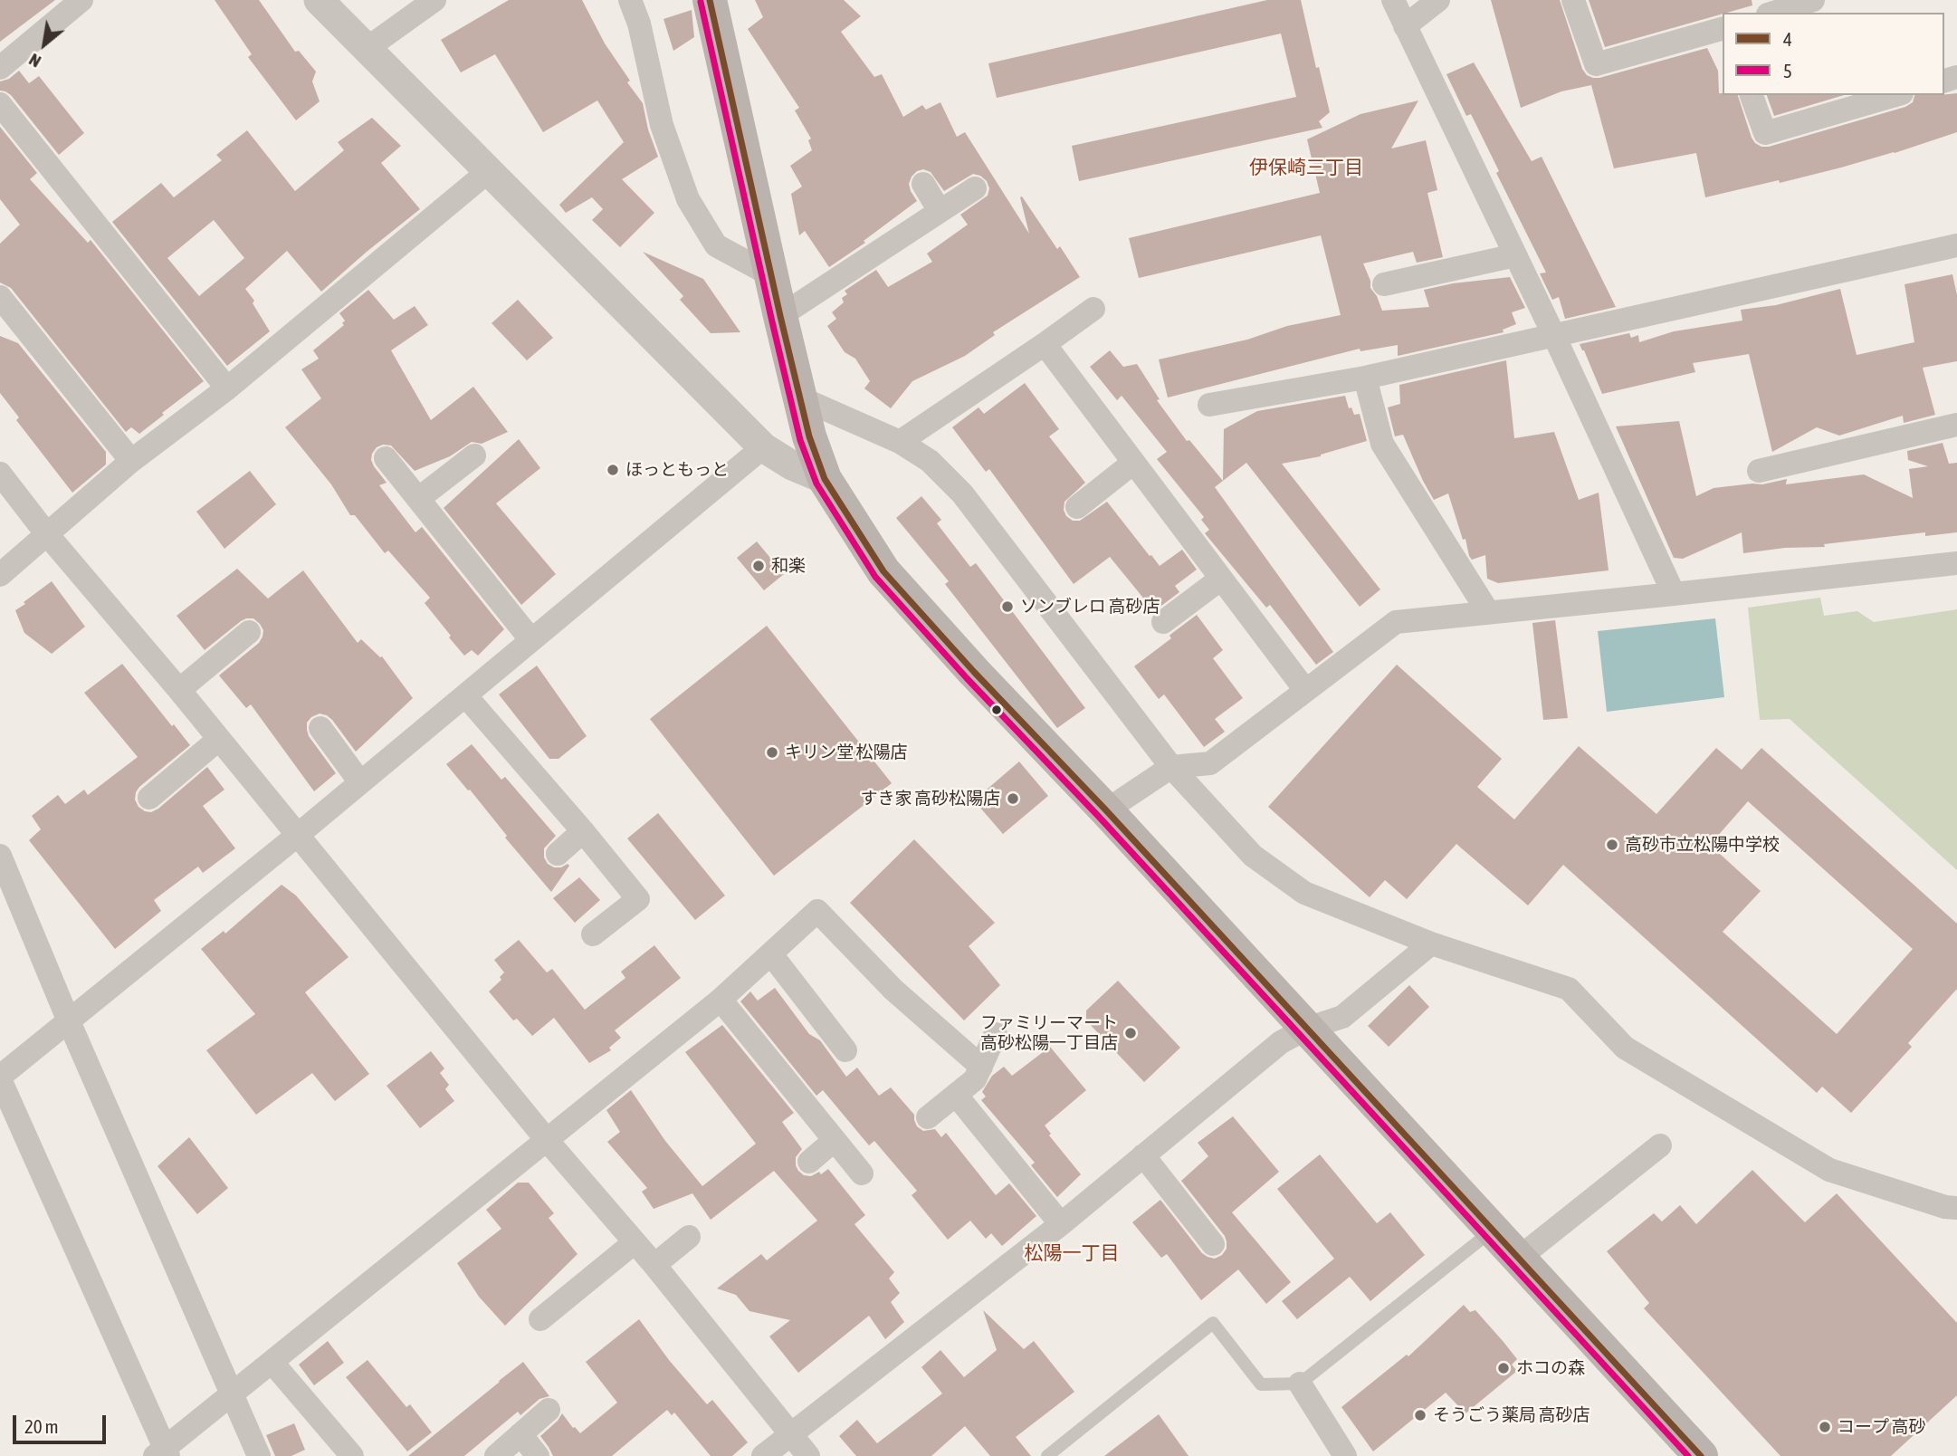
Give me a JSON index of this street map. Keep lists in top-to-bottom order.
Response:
{
  "districts": ["伊保崎三丁目", "松陽一丁目"],
  "places": [
    "ほっともっと",
    "和楽",
    "ソンブレロ 高砂店",
    "キリン堂 松陽店",
    "すき家 高砂松陽店",
    "高砂市立松陽中学校",
    "ファミリーマート 高砂松陽一丁目店",
    "ホコの森",
    "そうごう薬局 高砂店",
    "コープ 高砂"
  ],
  "lines": ["transit line 4", "transit line 5"],
  "legend": ["4", "5"],
  "scale_bar": "20 m",
  "north": "bottom left"
}
